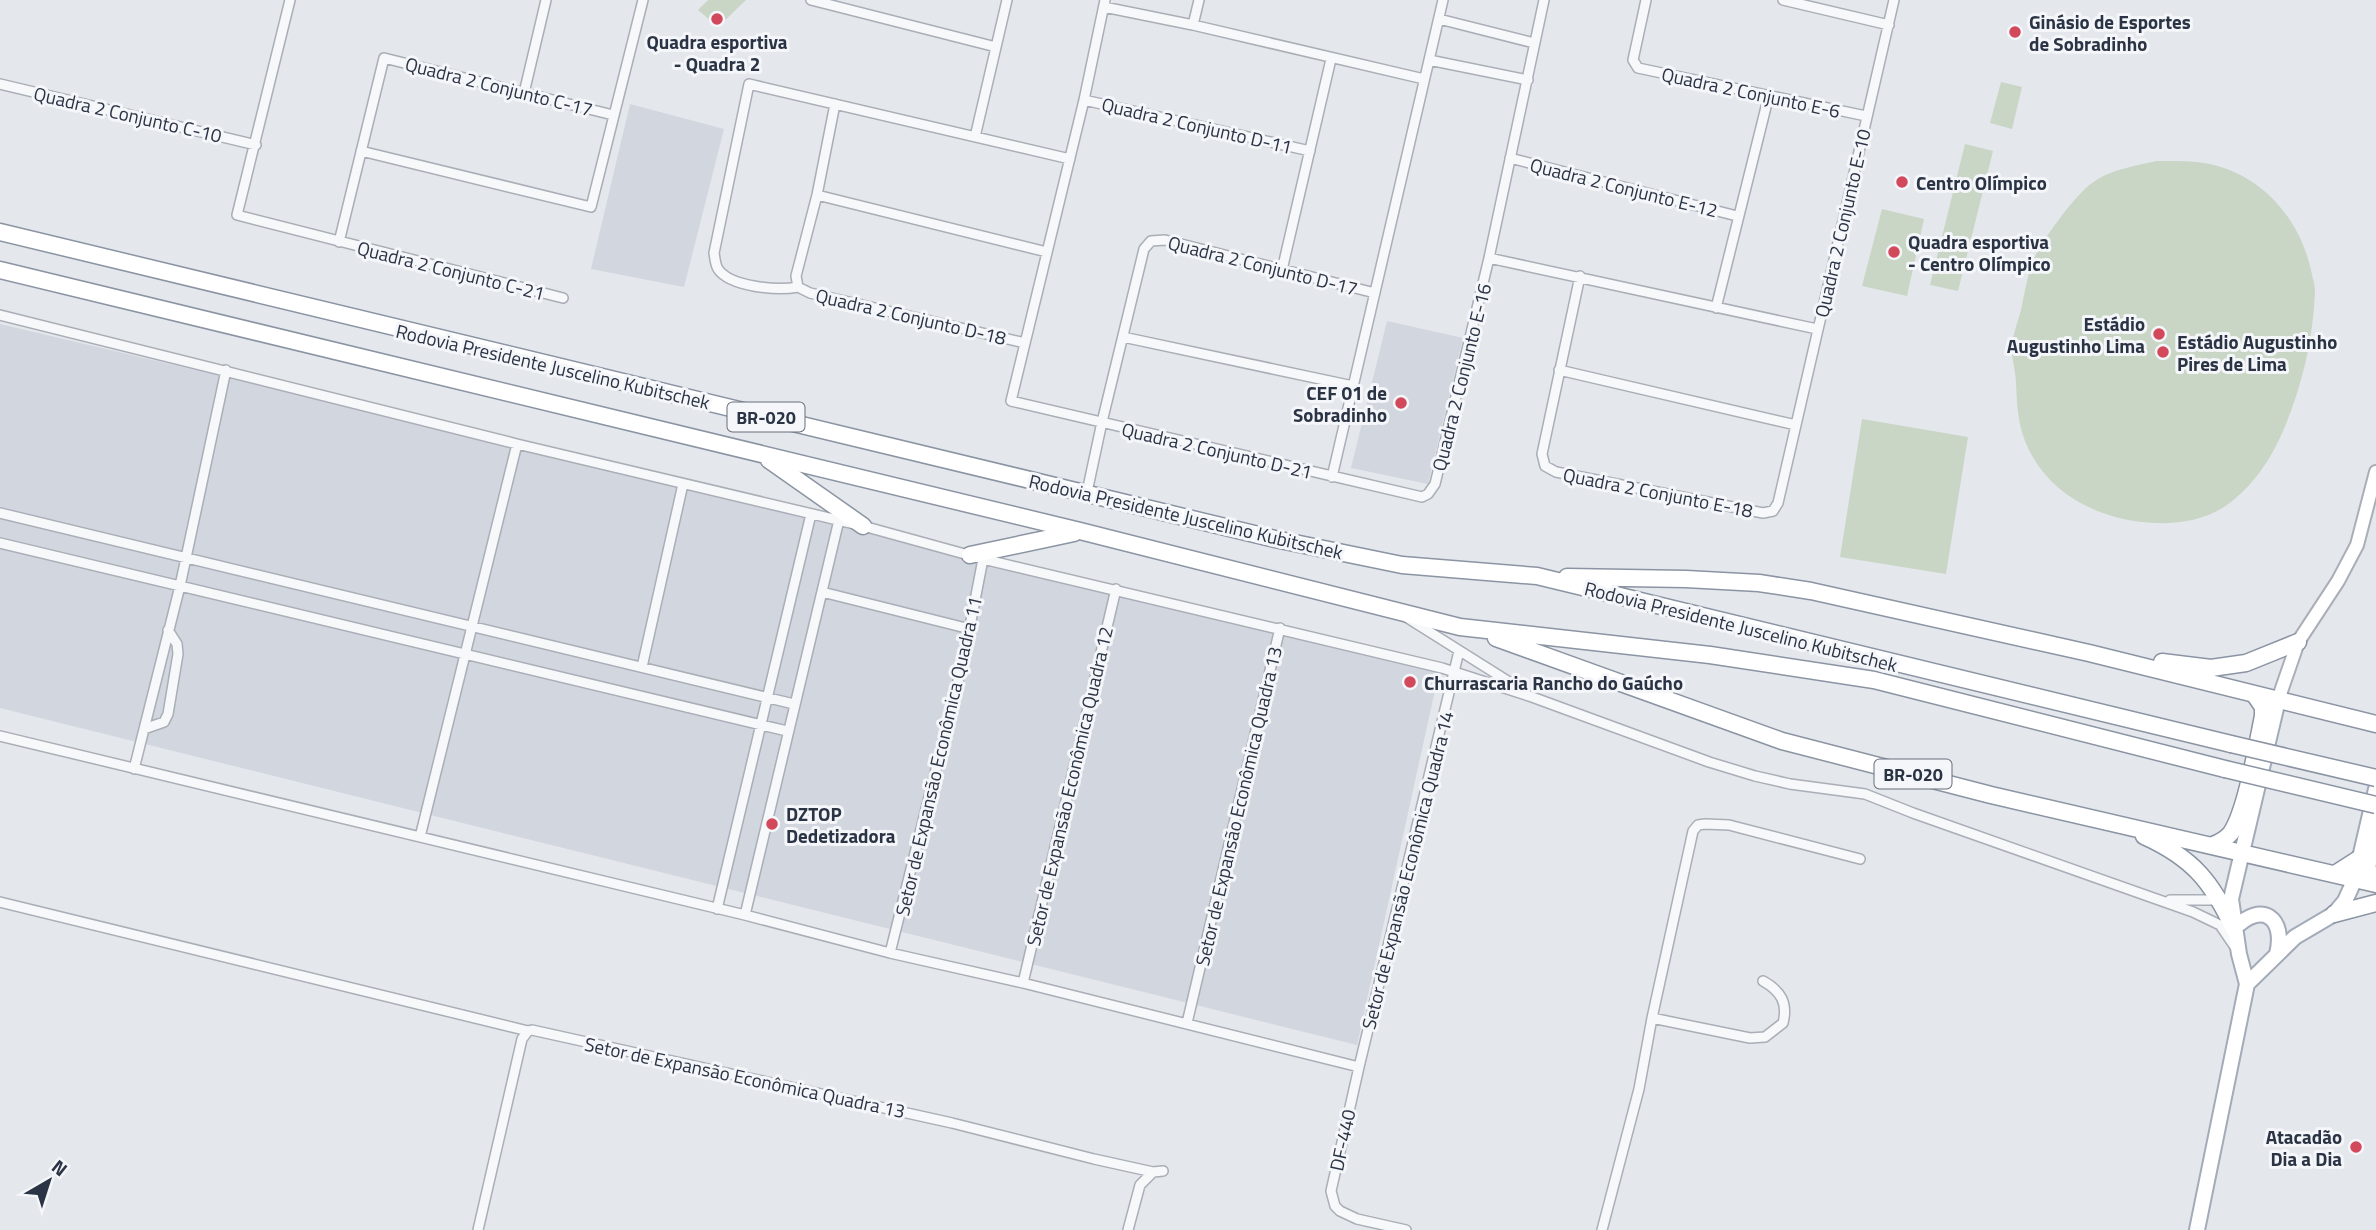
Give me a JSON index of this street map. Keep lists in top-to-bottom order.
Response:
{
  "streets": {
    "highway": ["Rodovia Presidente Juscelino Kubitschek", "BR-020"],
    "street": [
      "Quadra 2 Conjunto C-17",
      "Quadra 2 Conjunto E-6",
      "Quadra 2 Conjunto C-10",
      "Quadra 2 Conjunto D-11",
      "Quadra 2 Conjunto E-12",
      "Quadra 2 Conjunto E-10",
      "Quadra 2 Conjunto D-17",
      "Quadra 2 Conjunto C-21",
      "Quadra 2 Conjunto D-18",
      "Quadra 2 Conjunto E-16",
      "Quadra 2 Conjunto D-21",
      "Quadra 2 Conjunto E-18",
      "Setor de Expansão Econômica Quadra 11",
      "Setor de Expansão Econômica Quadra 12",
      "Setor de Expansão Econômica Quadra 13",
      "Setor de Expansão Econômica Quadra 14",
      "DF-440"
    ]
  },
  "crossings": [
    ["Quadra 2 Conjunto E-6", "Quadra 2 Conjunto E-10"],
    ["Quadra 2 Conjunto C-10", "Quadra 2 Conjunto C-21"],
    ["Quadra 2 Conjunto E-12", "Quadra 2 Conjunto E-16"],
    ["Quadra 2 Conjunto E-10", "Quadra 2 Conjunto E-18"],
    ["Quadra 2 Conjunto D-18", "Quadra 2 Conjunto D-21"],
    ["Rodovia Presidente Juscelino Kubitschek", "BR-020"],
    ["Quadra 2 Conjunto E-16", "Quadra 2 Conjunto D-21"],
    ["Setor de Expansão Econômica Quadra 14", "DF-440"]
  ],
  "places": [
    "Quadra esportiva - Quadra 2",
    "Ginásio de Esportes de Sobradinho",
    "Centro Olímpico",
    "Quadra esportiva - Centro Olímpico",
    "Estádio Augustinho Lima",
    "Estádio Augustinho Pires de Lima",
    "CEF 01 de Sobradinho",
    "Churrascaria Rancho do Gaúcho",
    "DZTOP Dedetizadora",
    "Atacadão Dia a Dia"
  ],
  "north": "top right"
}
